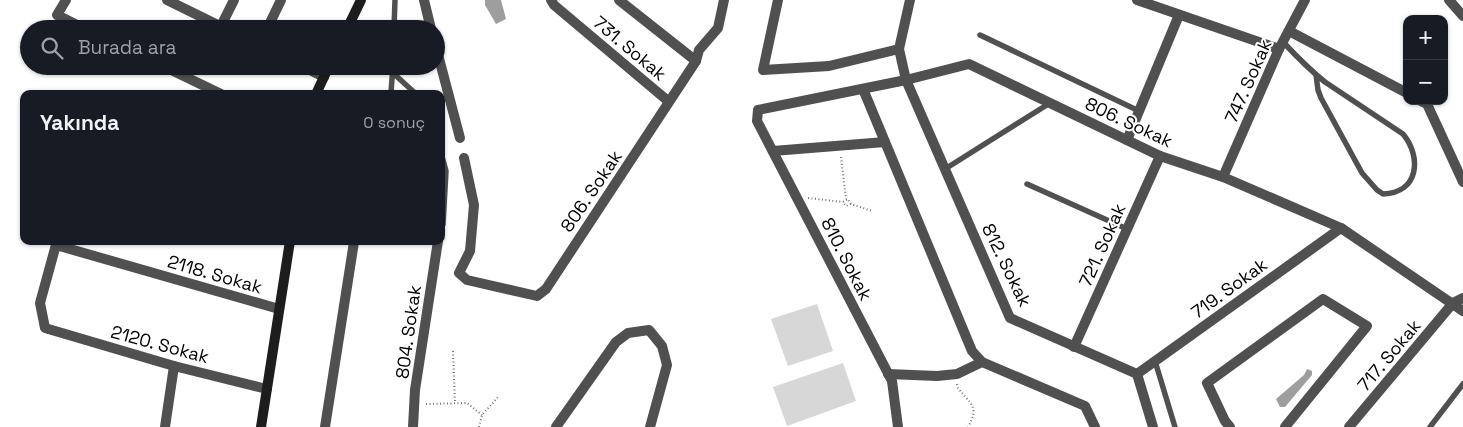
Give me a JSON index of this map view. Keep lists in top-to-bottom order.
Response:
{
  "streets": {
    "street": [
      "731. Sokak",
      "747. Sokak",
      "806. Sokak",
      "721. Sokak",
      "810. Sokak",
      "812. Sokak",
      "2118. Sokak",
      "719. Sokak",
      "804. Sokak",
      "2120. Sokak",
      "717. Sokak"
    ]
  },
  "crossings": [
    ["731. Sokak", "806. Sokak"],
    ["747. Sokak", "806. Sokak"],
    ["806. Sokak", "721. Sokak"],
    ["806. Sokak", "810. Sokak"],
    ["806. Sokak", "812. Sokak"],
    ["806. Sokak", "719. Sokak"],
    ["806. Sokak", "717. Sokak"],
    ["721. Sokak", "812. Sokak"],
    ["812. Sokak", "719. Sokak"]
  ],
  "page": {
    "map_buttons": ["+", "−"],
    "search": "Burada ara",
    "heading": ["Yakında", "0 sonuç"]
  }
}
